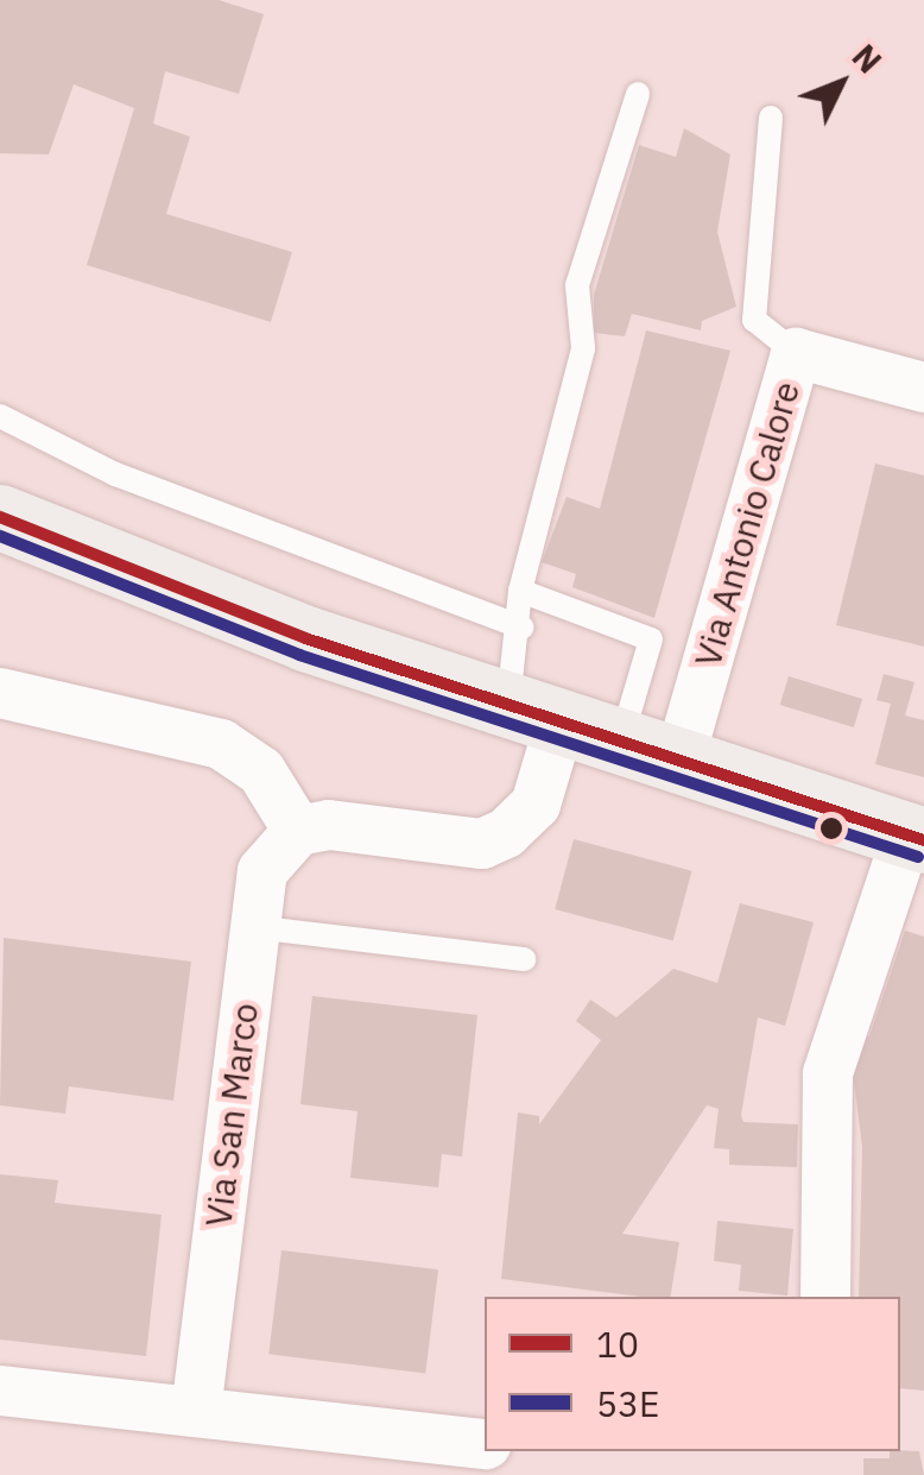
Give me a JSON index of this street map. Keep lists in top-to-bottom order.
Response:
{
  "streets": {
    "street": ["Via Antonio Calore", "Via San Marco"]
  },
  "lines": ["transit line 10", "transit line 53E"],
  "legend": ["10", "53E"],
  "north": "top right"
}
